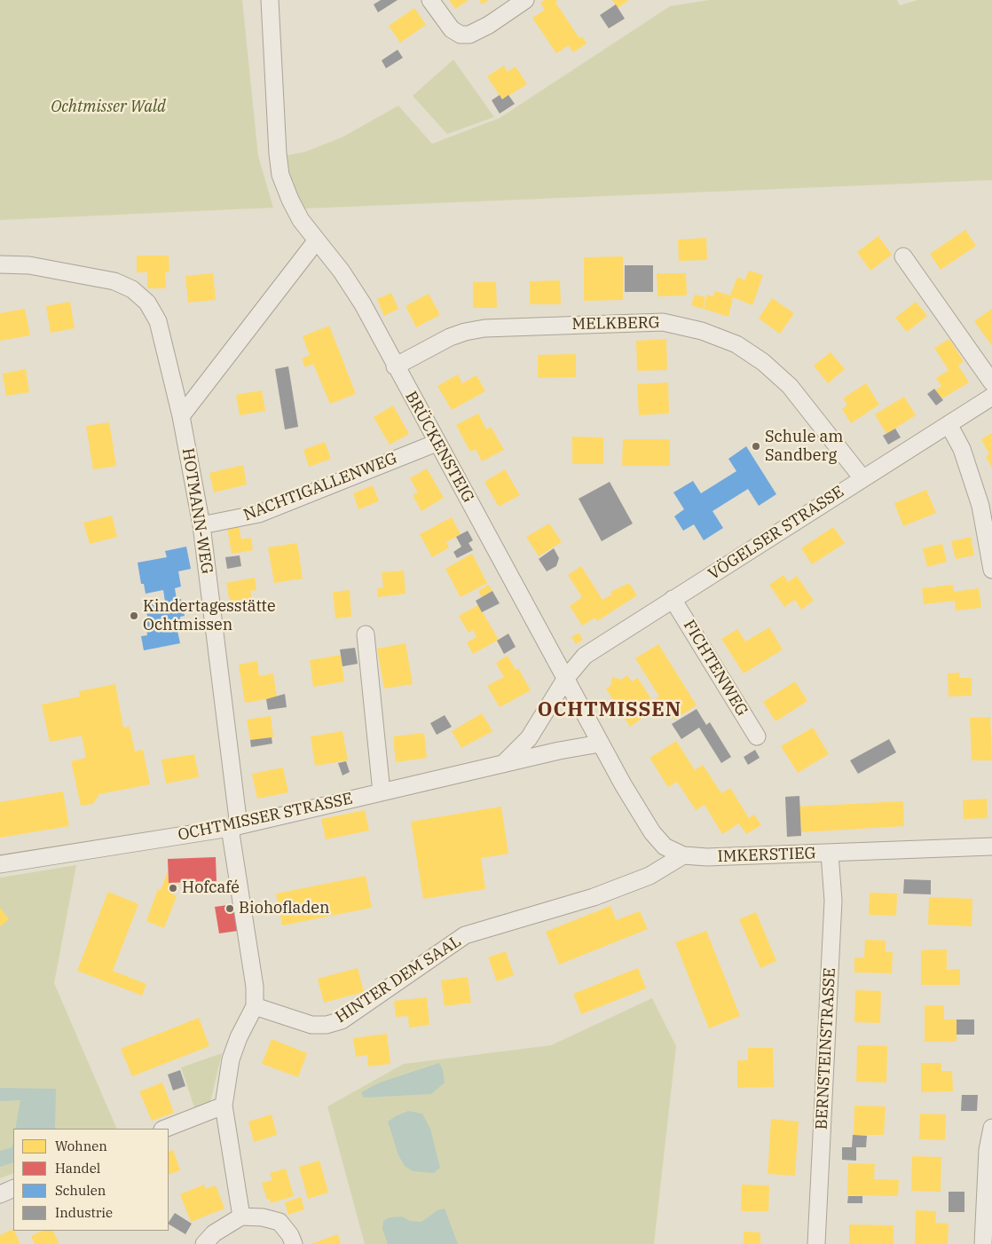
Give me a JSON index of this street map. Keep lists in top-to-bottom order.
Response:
{
  "streets": {
    "street": [
      "MELKBERG",
      "BRÜCKENSTEIG",
      "NACHTIGALLENWEG",
      "HOTMANN-WEG",
      "VÖGELSER STRASSE",
      "FICHTENWEG",
      "OCHTMISSER STRASSE",
      "IMKERSTIEG",
      "HINTER DEM SAAL",
      "BERNSTEINSTRASSE"
    ]
  },
  "crossings": [
    ["MELKBERG", "BRÜCKENSTEIG"],
    ["MELKBERG", "VÖGELSER STRASSE"],
    ["BRÜCKENSTEIG", "NACHTIGALLENWEG"],
    ["BRÜCKENSTEIG", "VÖGELSER STRASSE"],
    ["BRÜCKENSTEIG", "OCHTMISSER STRASSE"],
    ["BRÜCKENSTEIG", "IMKERSTIEG"],
    ["NACHTIGALLENWEG", "HOTMANN-WEG"],
    ["HOTMANN-WEG", "OCHTMISSER STRASSE"],
    ["VÖGELSER STRASSE", "FICHTENWEG"],
    ["OCHTMISSER STRASSE", "IMKERSTIEG"],
    ["IMKERSTIEG", "HINTER DEM SAAL"],
    ["IMKERSTIEG", "BERNSTEINSTRASSE"]
  ],
  "districts": ["OCHTMISSEN"],
  "parks": ["Ochtmisser Wald"],
  "places": [
    "Schule am Sandberg",
    "Kindertagesstätte Ochtmissen",
    "Hofcafé",
    "Biohofladen"
  ],
  "legend": [
    "Wohnen",
    "Handel",
    "Schulen",
    "Industrie"
  ]
}
